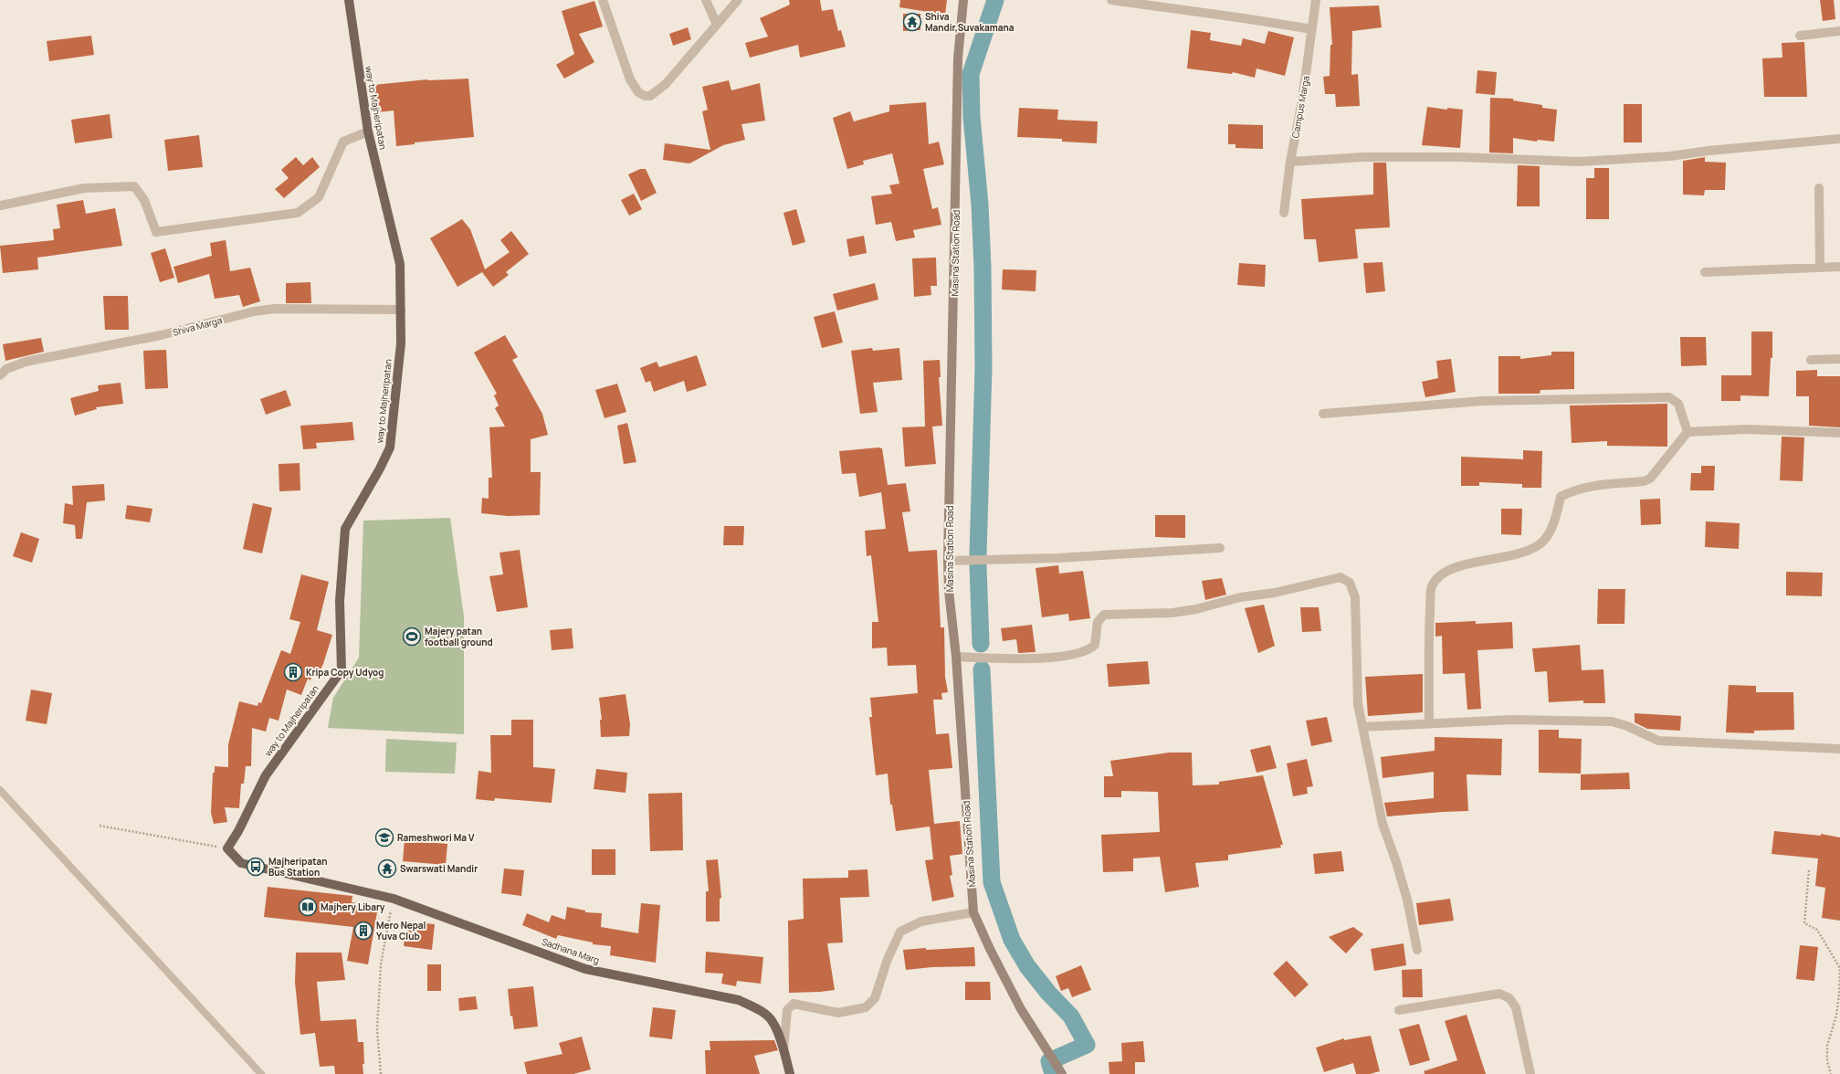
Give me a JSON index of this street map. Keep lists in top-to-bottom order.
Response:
{
  "streets": {
    "main road": ["way to Majheripatan", "Sadhana Marg"],
    "street": ["Campus Marga", "Masina Station Road", "Shiva Marga"]
  },
  "crossings": [
    ["way to Majheripatan", "Shiva Marga"],
    ["way to Majheripatan", "Sadhana Marg"]
  ],
  "places": {
    "temple": ["Shiva Mandir,Suvakamana", "Swarswati Mandir"],
    "sports": ["Majery patan football ground"],
    "building": ["Kripa Copy Udyog", "Mero Nepal Yuva Club"],
    "school or university": ["Rameshwori Ma V"],
    "bus stop": ["Majheripatan Bus Station"],
    "library": ["Majhery Libary"]
  }
}
